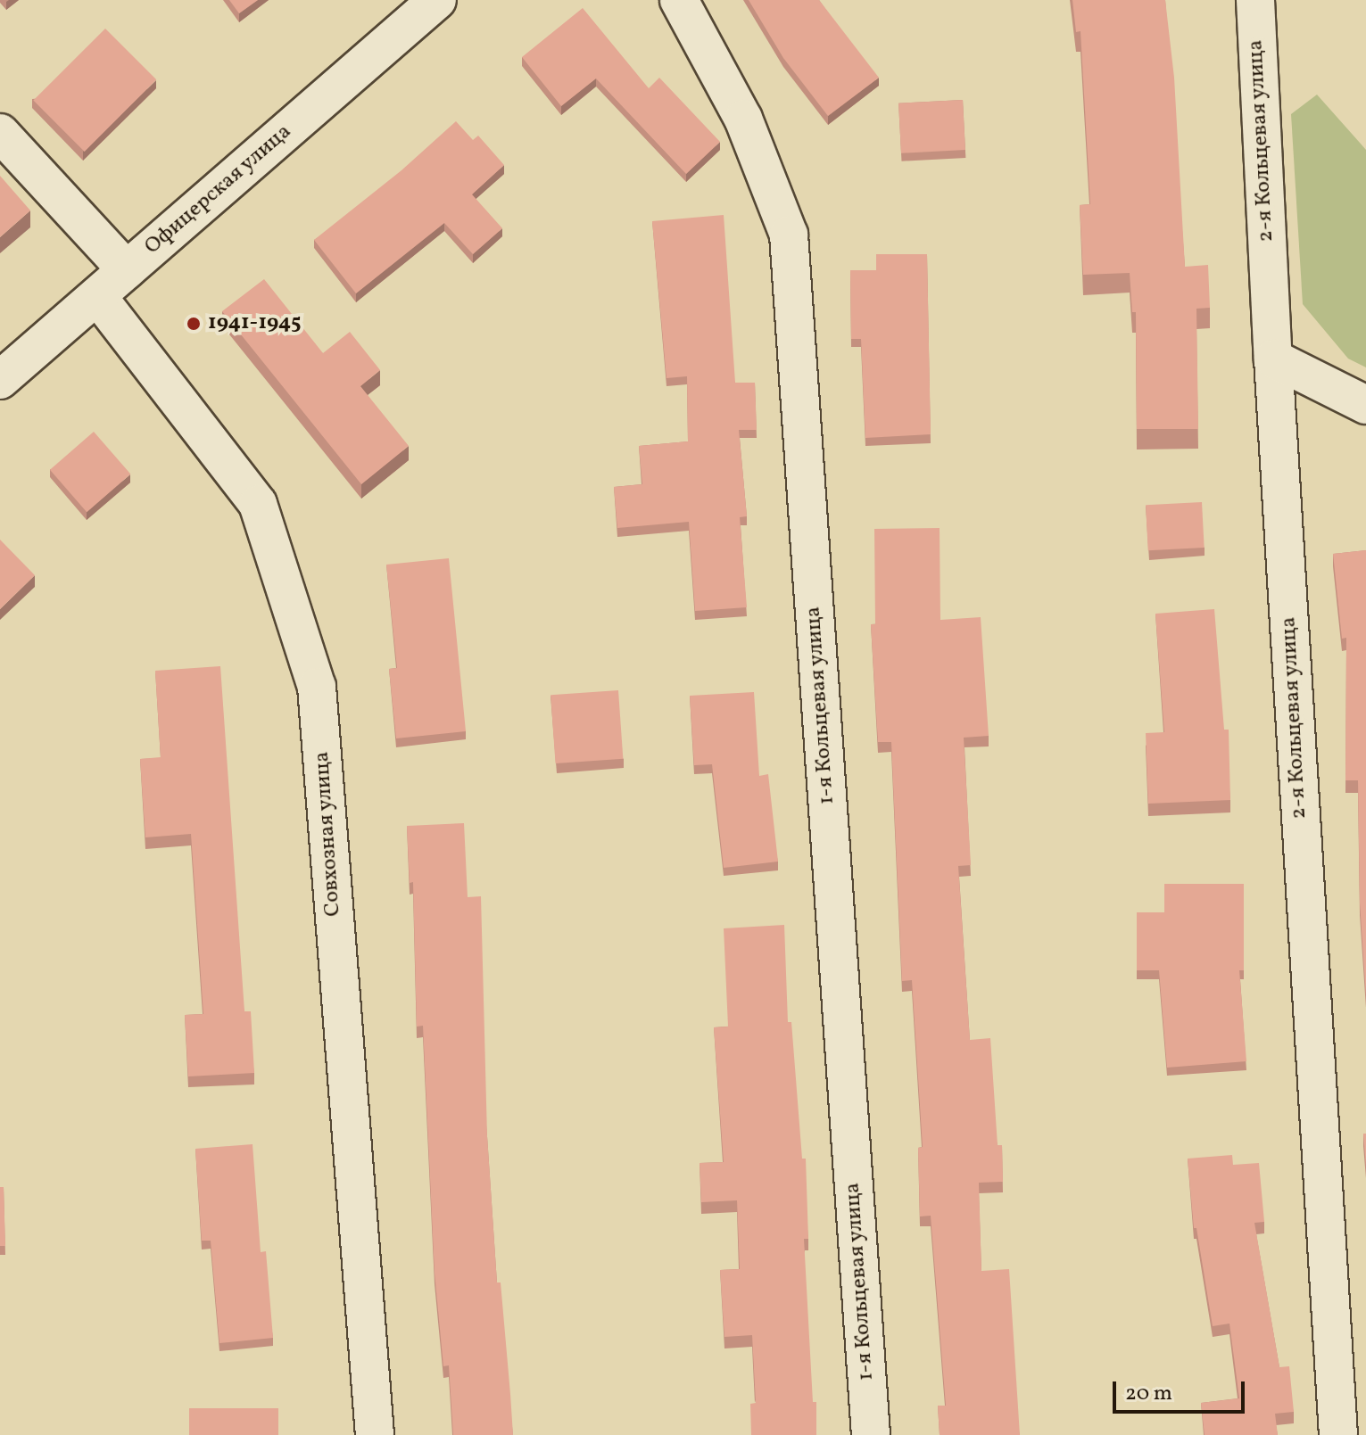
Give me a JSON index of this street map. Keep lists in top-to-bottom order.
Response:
{
  "streets": {
    "street": [
      "2-я Кольцевая улица",
      "Офицерская улица",
      "1-я Кольцевая улица",
      "Совхозная улица"
    ]
  },
  "crossings": [
    ["Офицерская улица", "Совхозная улица"]
  ],
  "places": ["1941-1945"],
  "scale_bar": "20 m"
}
